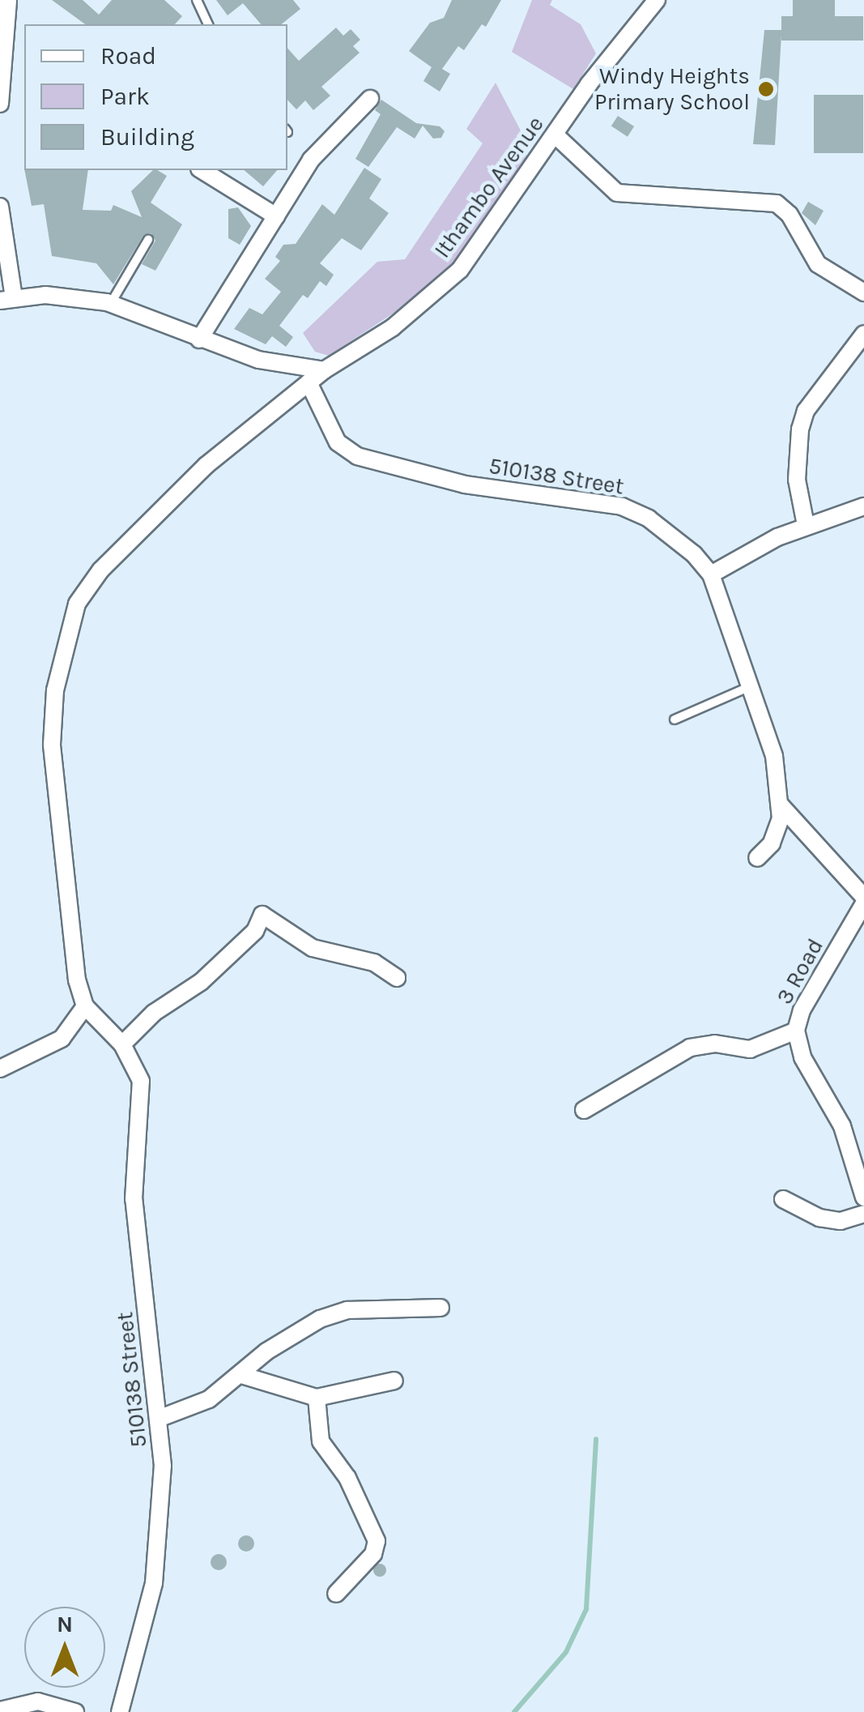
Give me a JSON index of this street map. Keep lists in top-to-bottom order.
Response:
{
  "streets": {
    "street": ["Ithambo Avenue", "510138 Street", "3 Road"]
  },
  "crossings": [
    ["Ithambo Avenue", "510138 Street"]
  ],
  "places": ["Windy Heights Primary School"],
  "legend": ["Road", "Park", "Building"],
  "north": "top"
}
